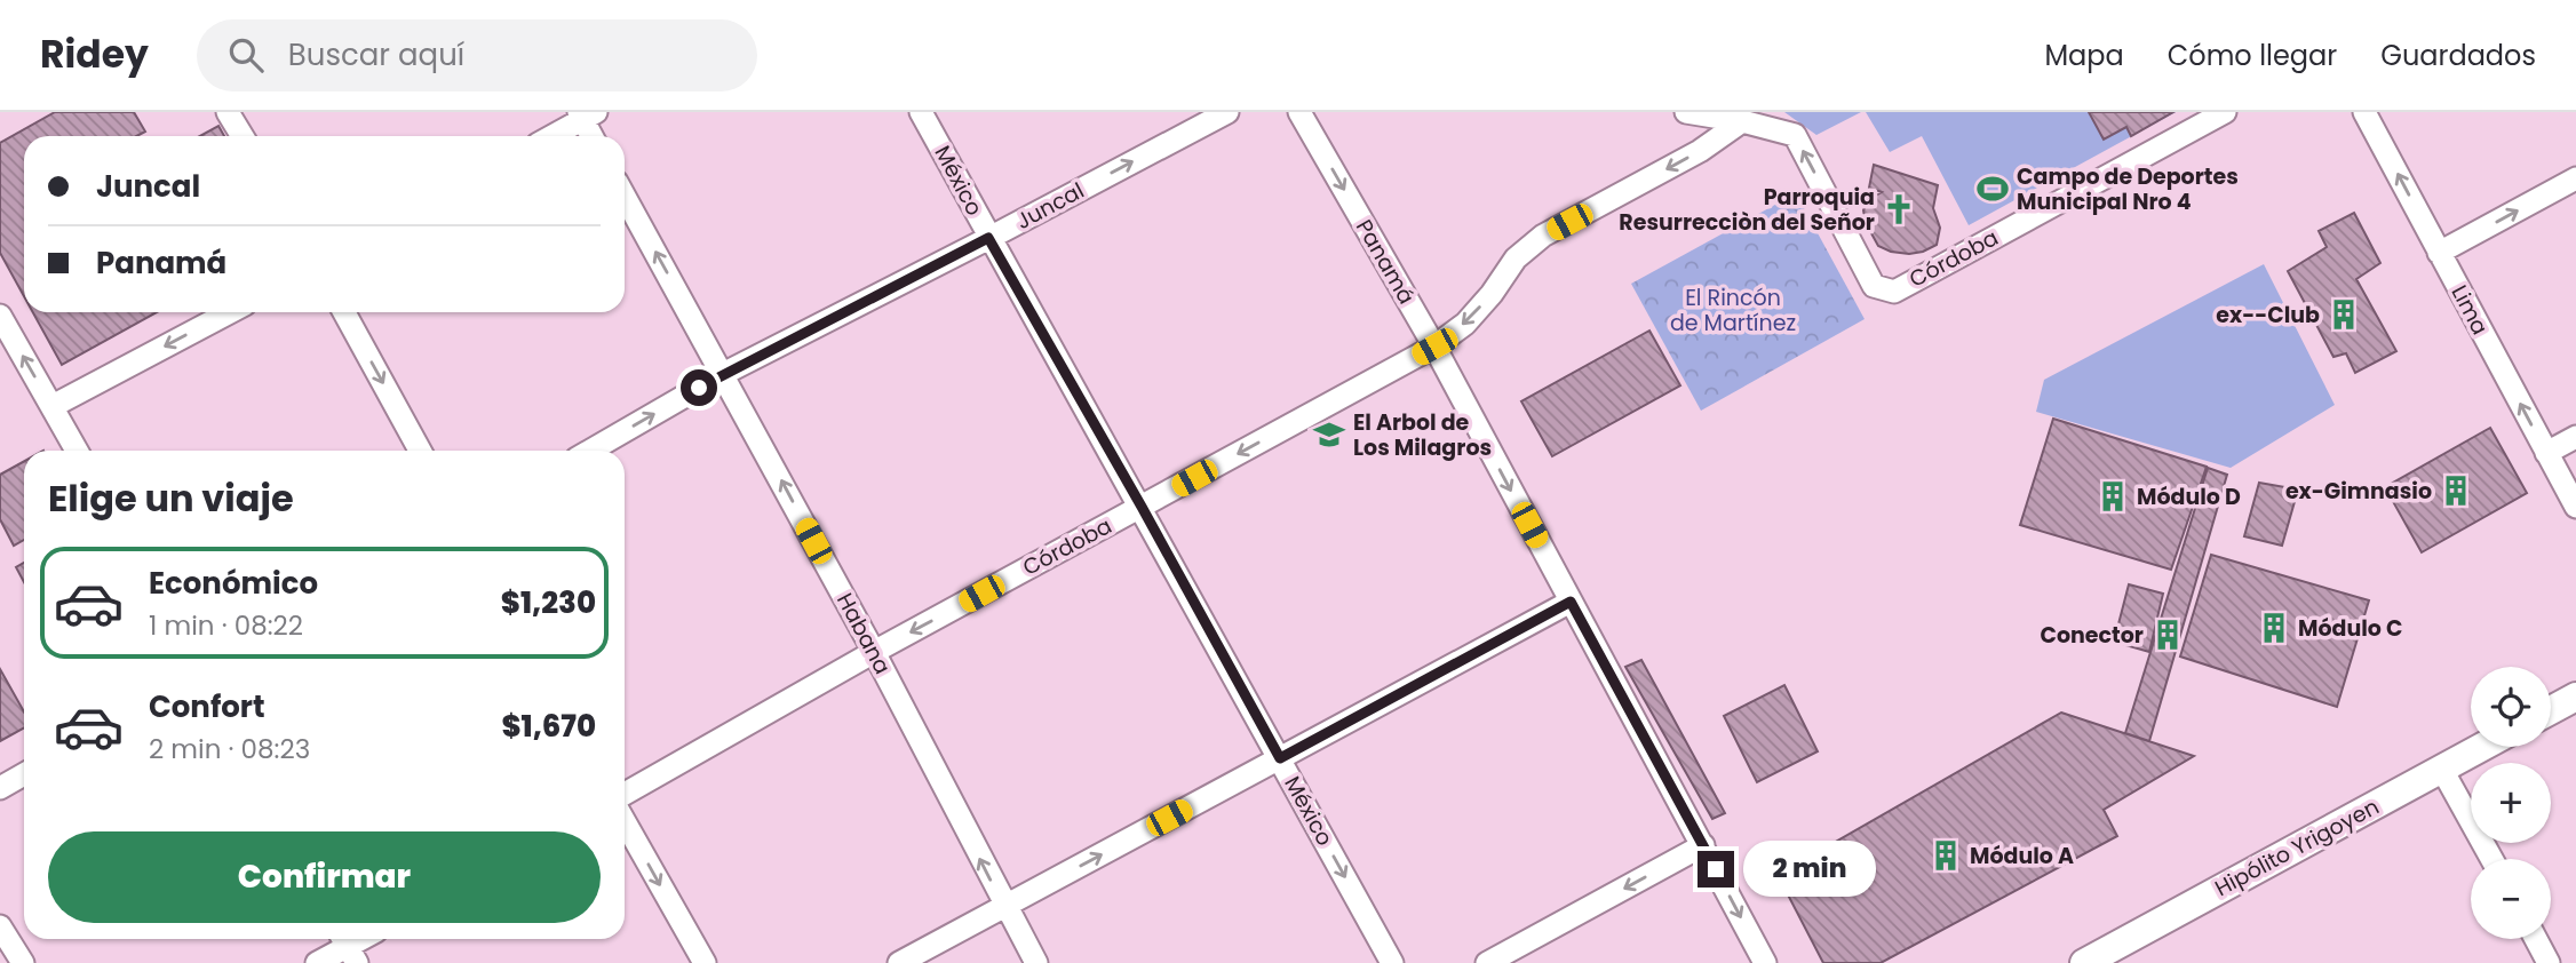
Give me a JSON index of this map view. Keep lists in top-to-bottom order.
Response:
{
  "streets": {
    "street": [
      "México",
      "Juncal",
      "Córdoba",
      "Panamá",
      "Lima",
      "Habana",
      "Hipólito Yrigoyen"
    ]
  },
  "crossings": [
    ["México", "Juncal"],
    ["México", "Córdoba"],
    ["Juncal", "Habana"],
    ["Córdoba", "Panamá"],
    ["Córdoba", "Habana"]
  ],
  "one_way": [
    "Juncal",
    "Córdoba",
    "Panamá",
    "Lima",
    "Habana"
  ],
  "parks": ["El Rincón de Martínez"],
  "places": {
    "sports": ["Campo de Deportes Municipal Nro 4"],
    "church": ["Parroquia Resurrecciòn del Señor"],
    "building": [
      "ex--Club",
      "ex-Gimnasio",
      "Módulo D",
      "Módulo C",
      "Conector",
      "Módulo A"
    ],
    "school or university": ["El Arbol de Los Milagros"]
  },
  "page": {
    "header": "Ridey",
    "search": "Buscar aquí",
    "nav": ["Mapa", "Cómo llegar", "Guardados"],
    "banner": ["Juncal", "Panamá"],
    "heading": "Elige un viaje",
    "list": [
      {
        "name": "Económico",
        "note": "1 min · 08:22",
        "value": "$1,230"
      },
      {
        "name": "Confort",
        "note": "2 min · 08:23",
        "value": "$1,670"
      }
    ],
    "map_buttons": ["+", "−"],
    "buttons": "Confirmar",
    "bubble": "2 min"
  }
}
